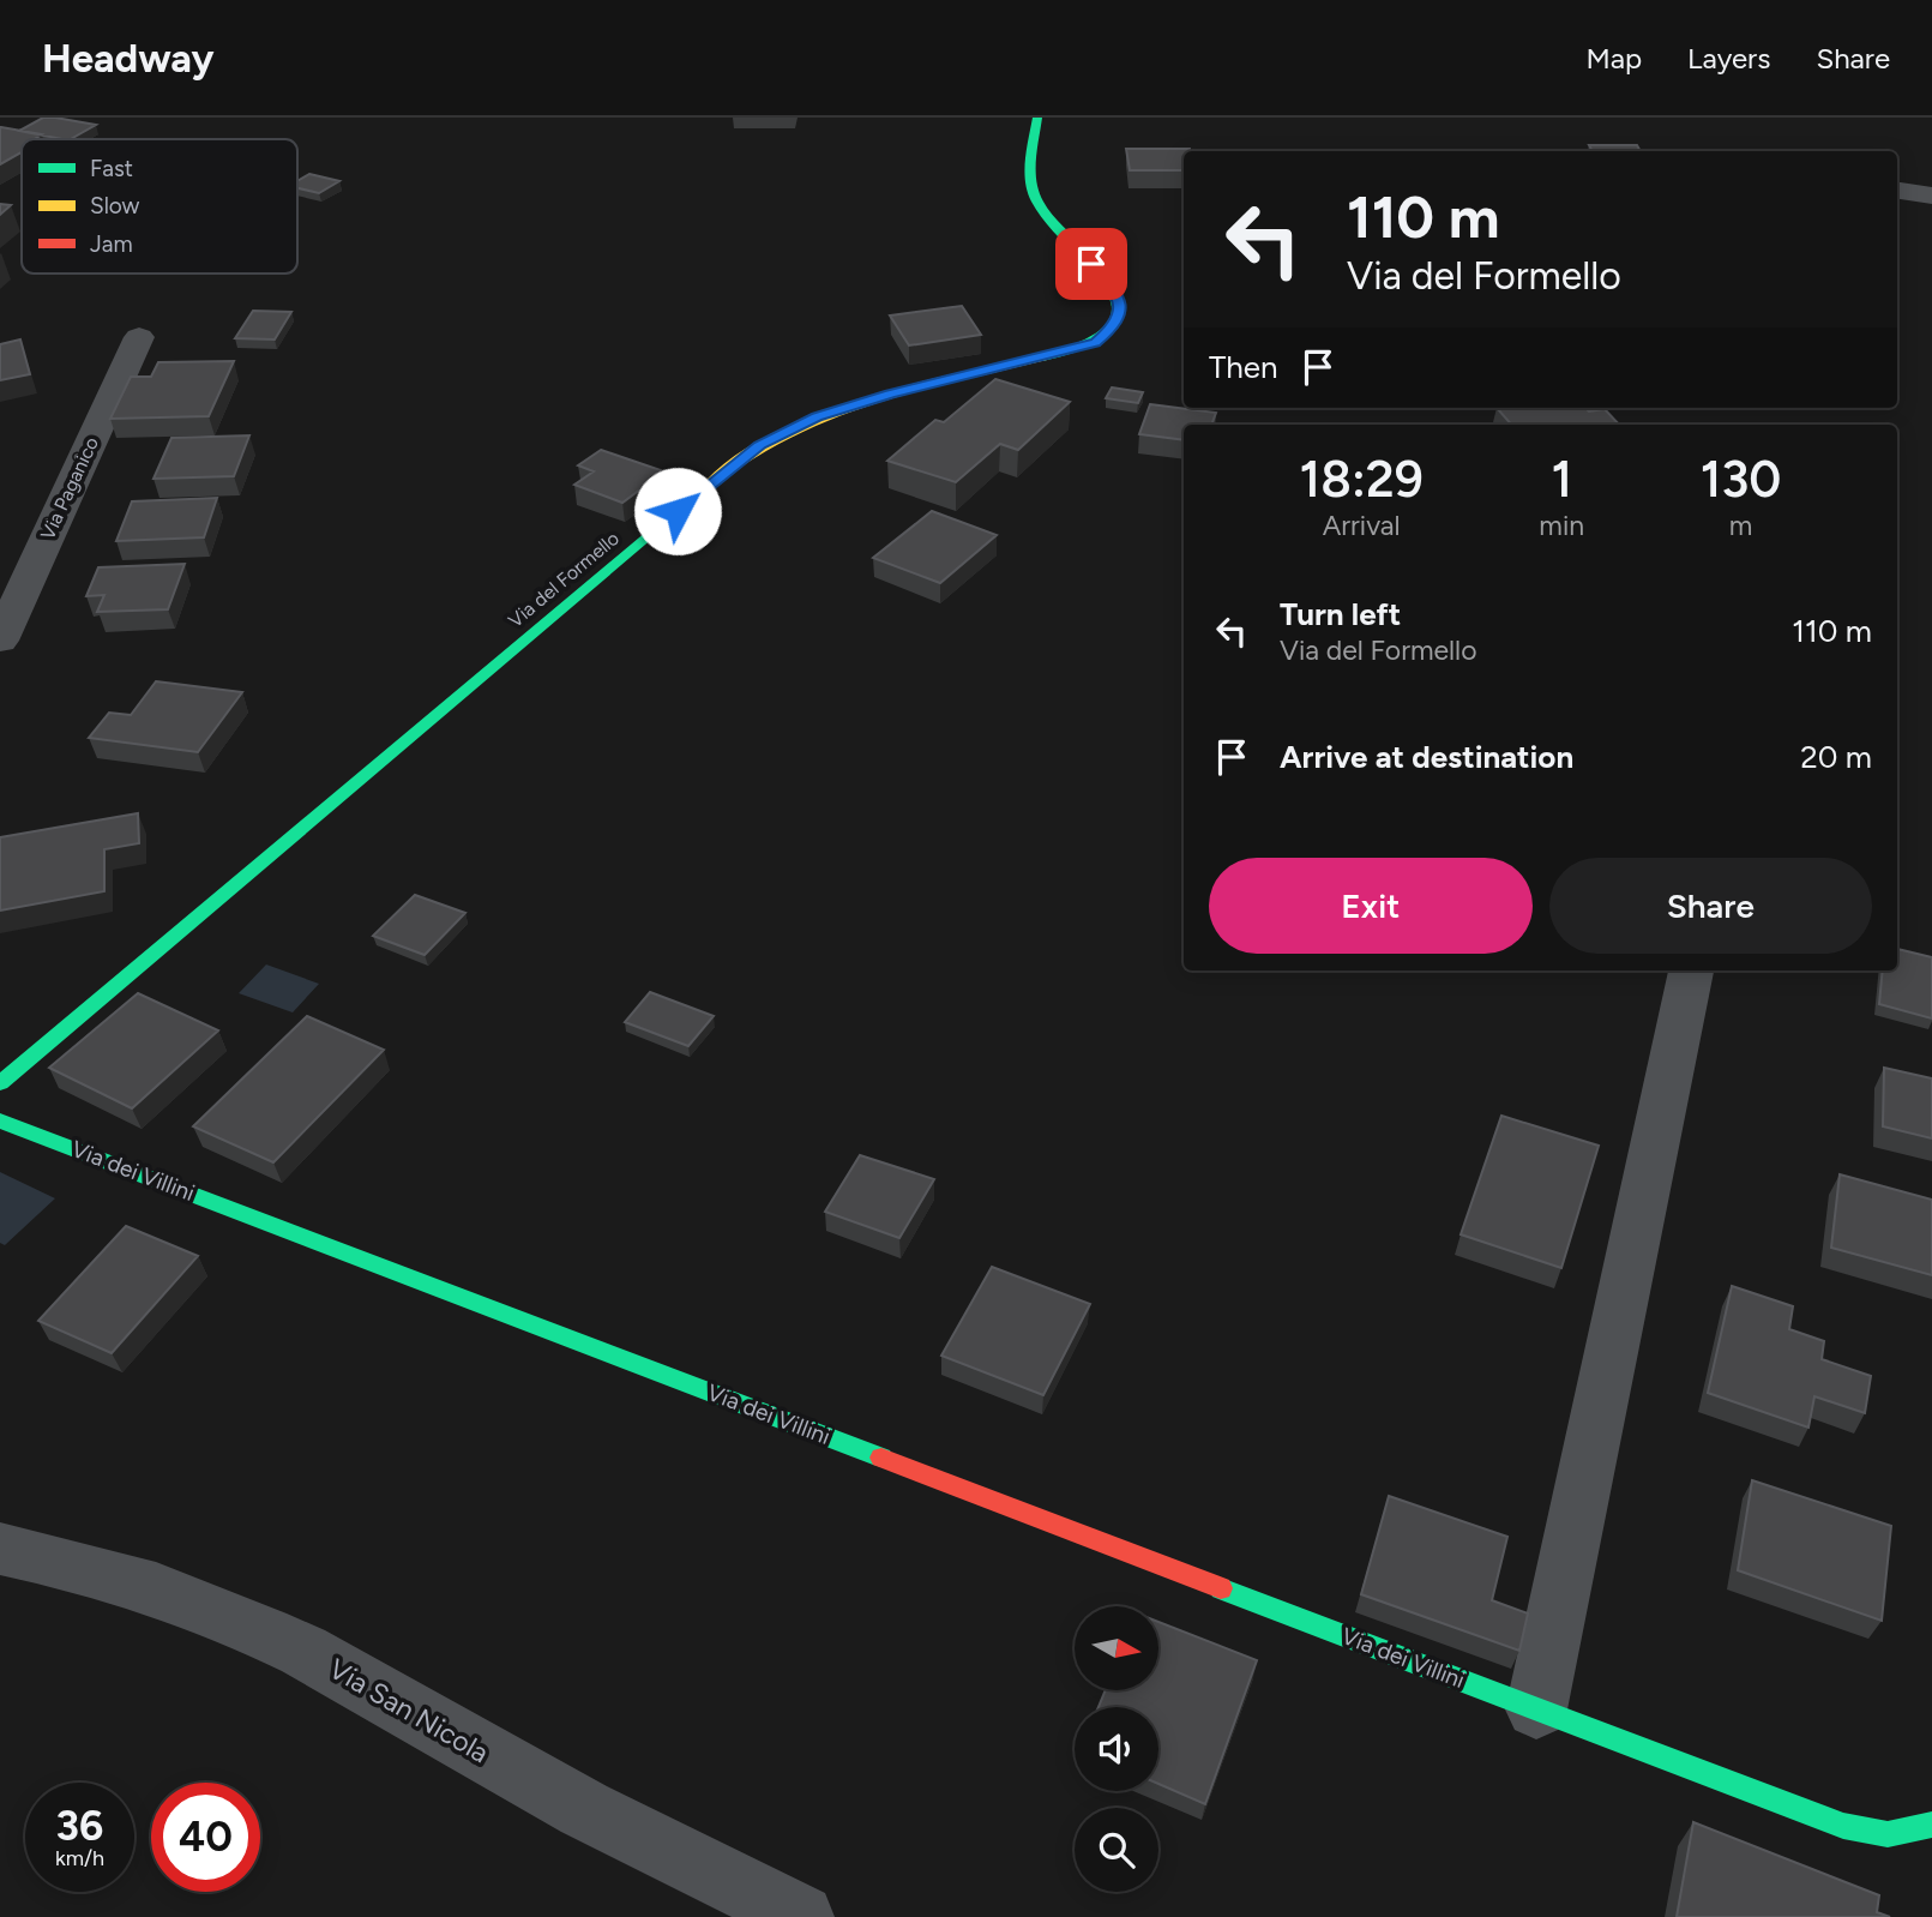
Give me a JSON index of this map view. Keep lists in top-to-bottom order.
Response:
{
  "streets": {
    "street": [
      "Via Paganico",
      "Via del Formello",
      "Via dei Villini",
      "Via San Nicola"
    ]
  },
  "legend": ["Fast", "Slow", "Jam"],
  "north": "right",
  "page": {
    "header": "Headway",
    "nav": ["Map", "Layers", "Share"],
    "turn": ["110 m", "Via del Formello"],
    "then": "Then",
    "eta": [
      "18:29",
      "Arrival",
      "1",
      "min",
      "130",
      "m"
    ],
    "list": [
      {
        "name": "Turn left",
        "note": "Via del Formello",
        "value": "110 m"
      },
      {
        "name": "Arrive at destination",
        "value": "20 m"
      }
    ],
    "buttons": ["Exit", "Share"],
    "speed": "36 km/h",
    "limit": "40"
  }
}
